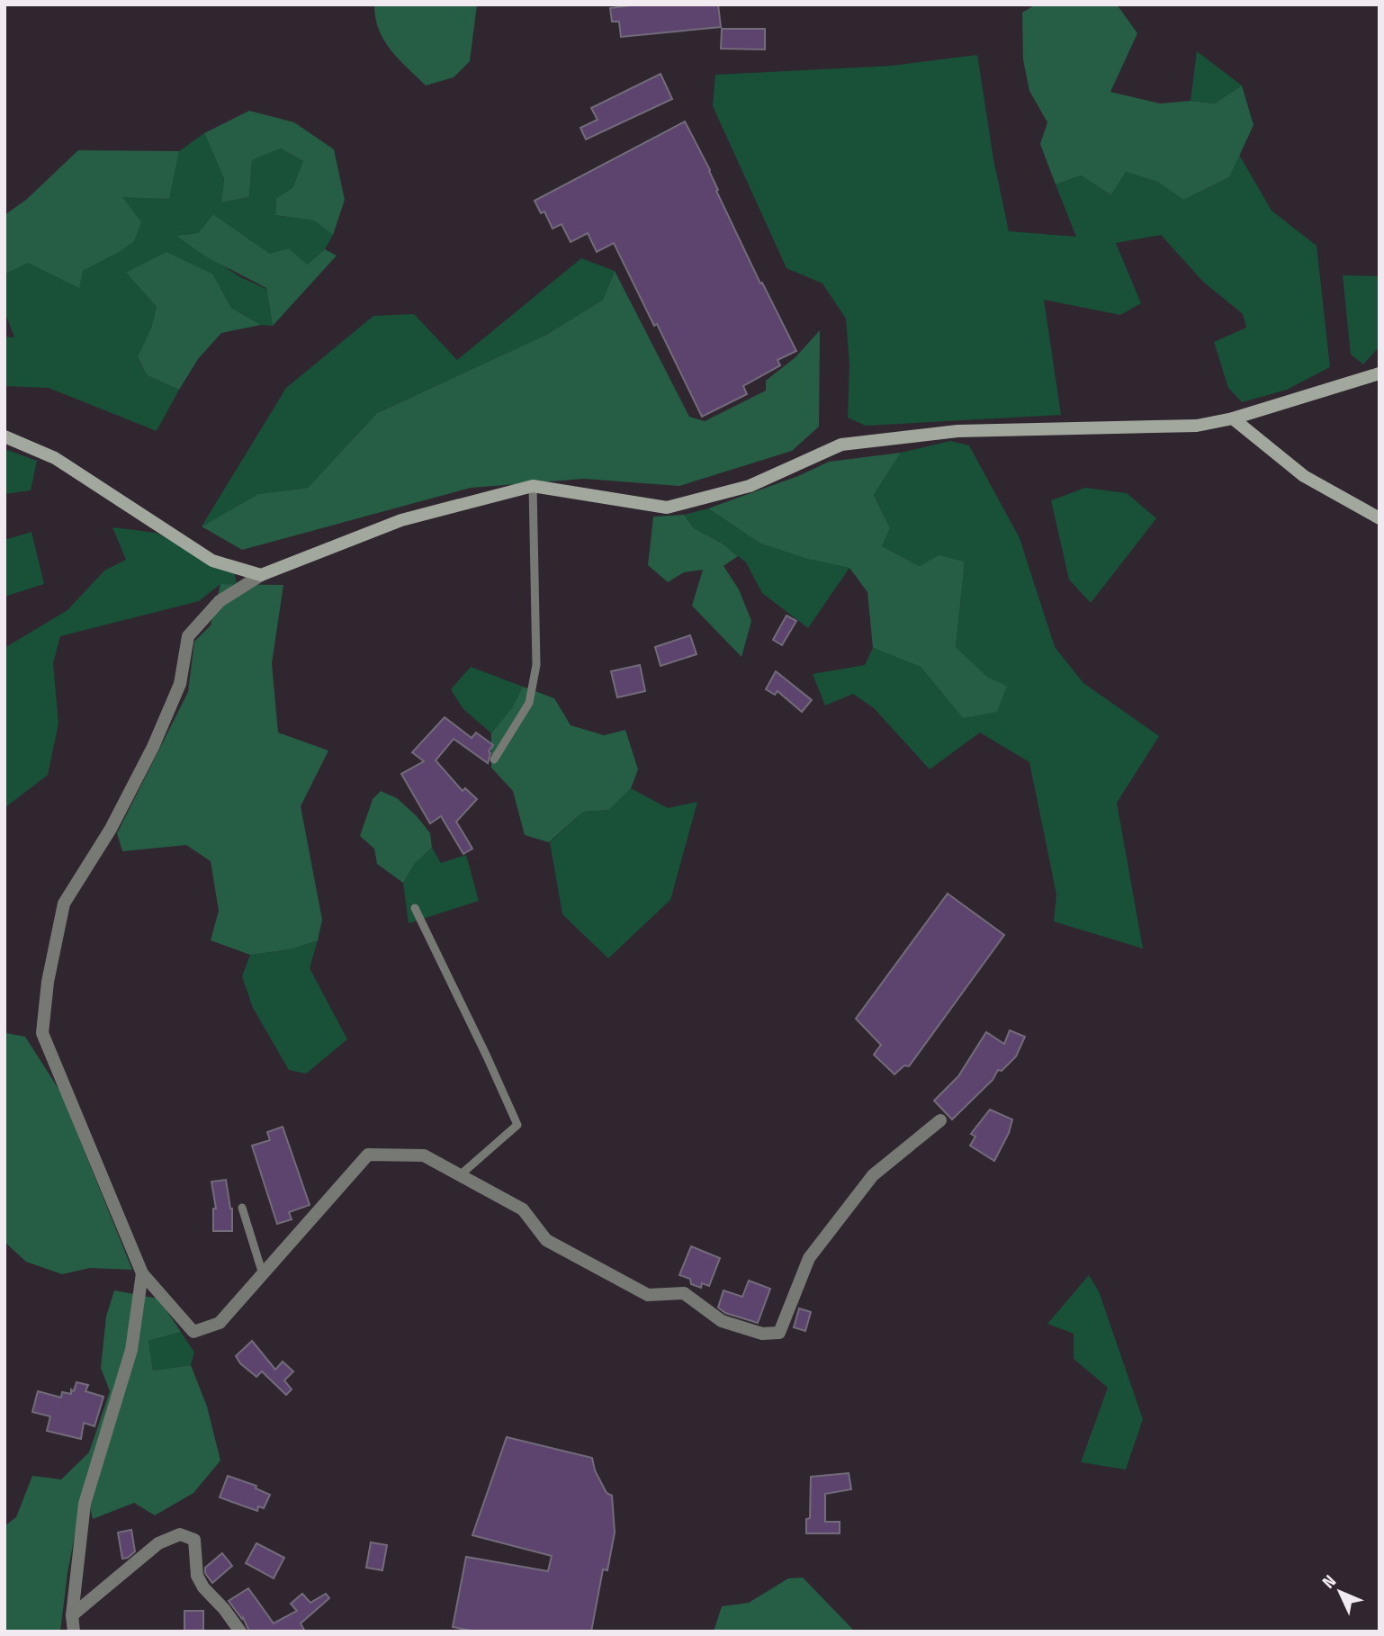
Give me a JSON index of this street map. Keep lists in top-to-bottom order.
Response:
{
  "north": "top left"
}
